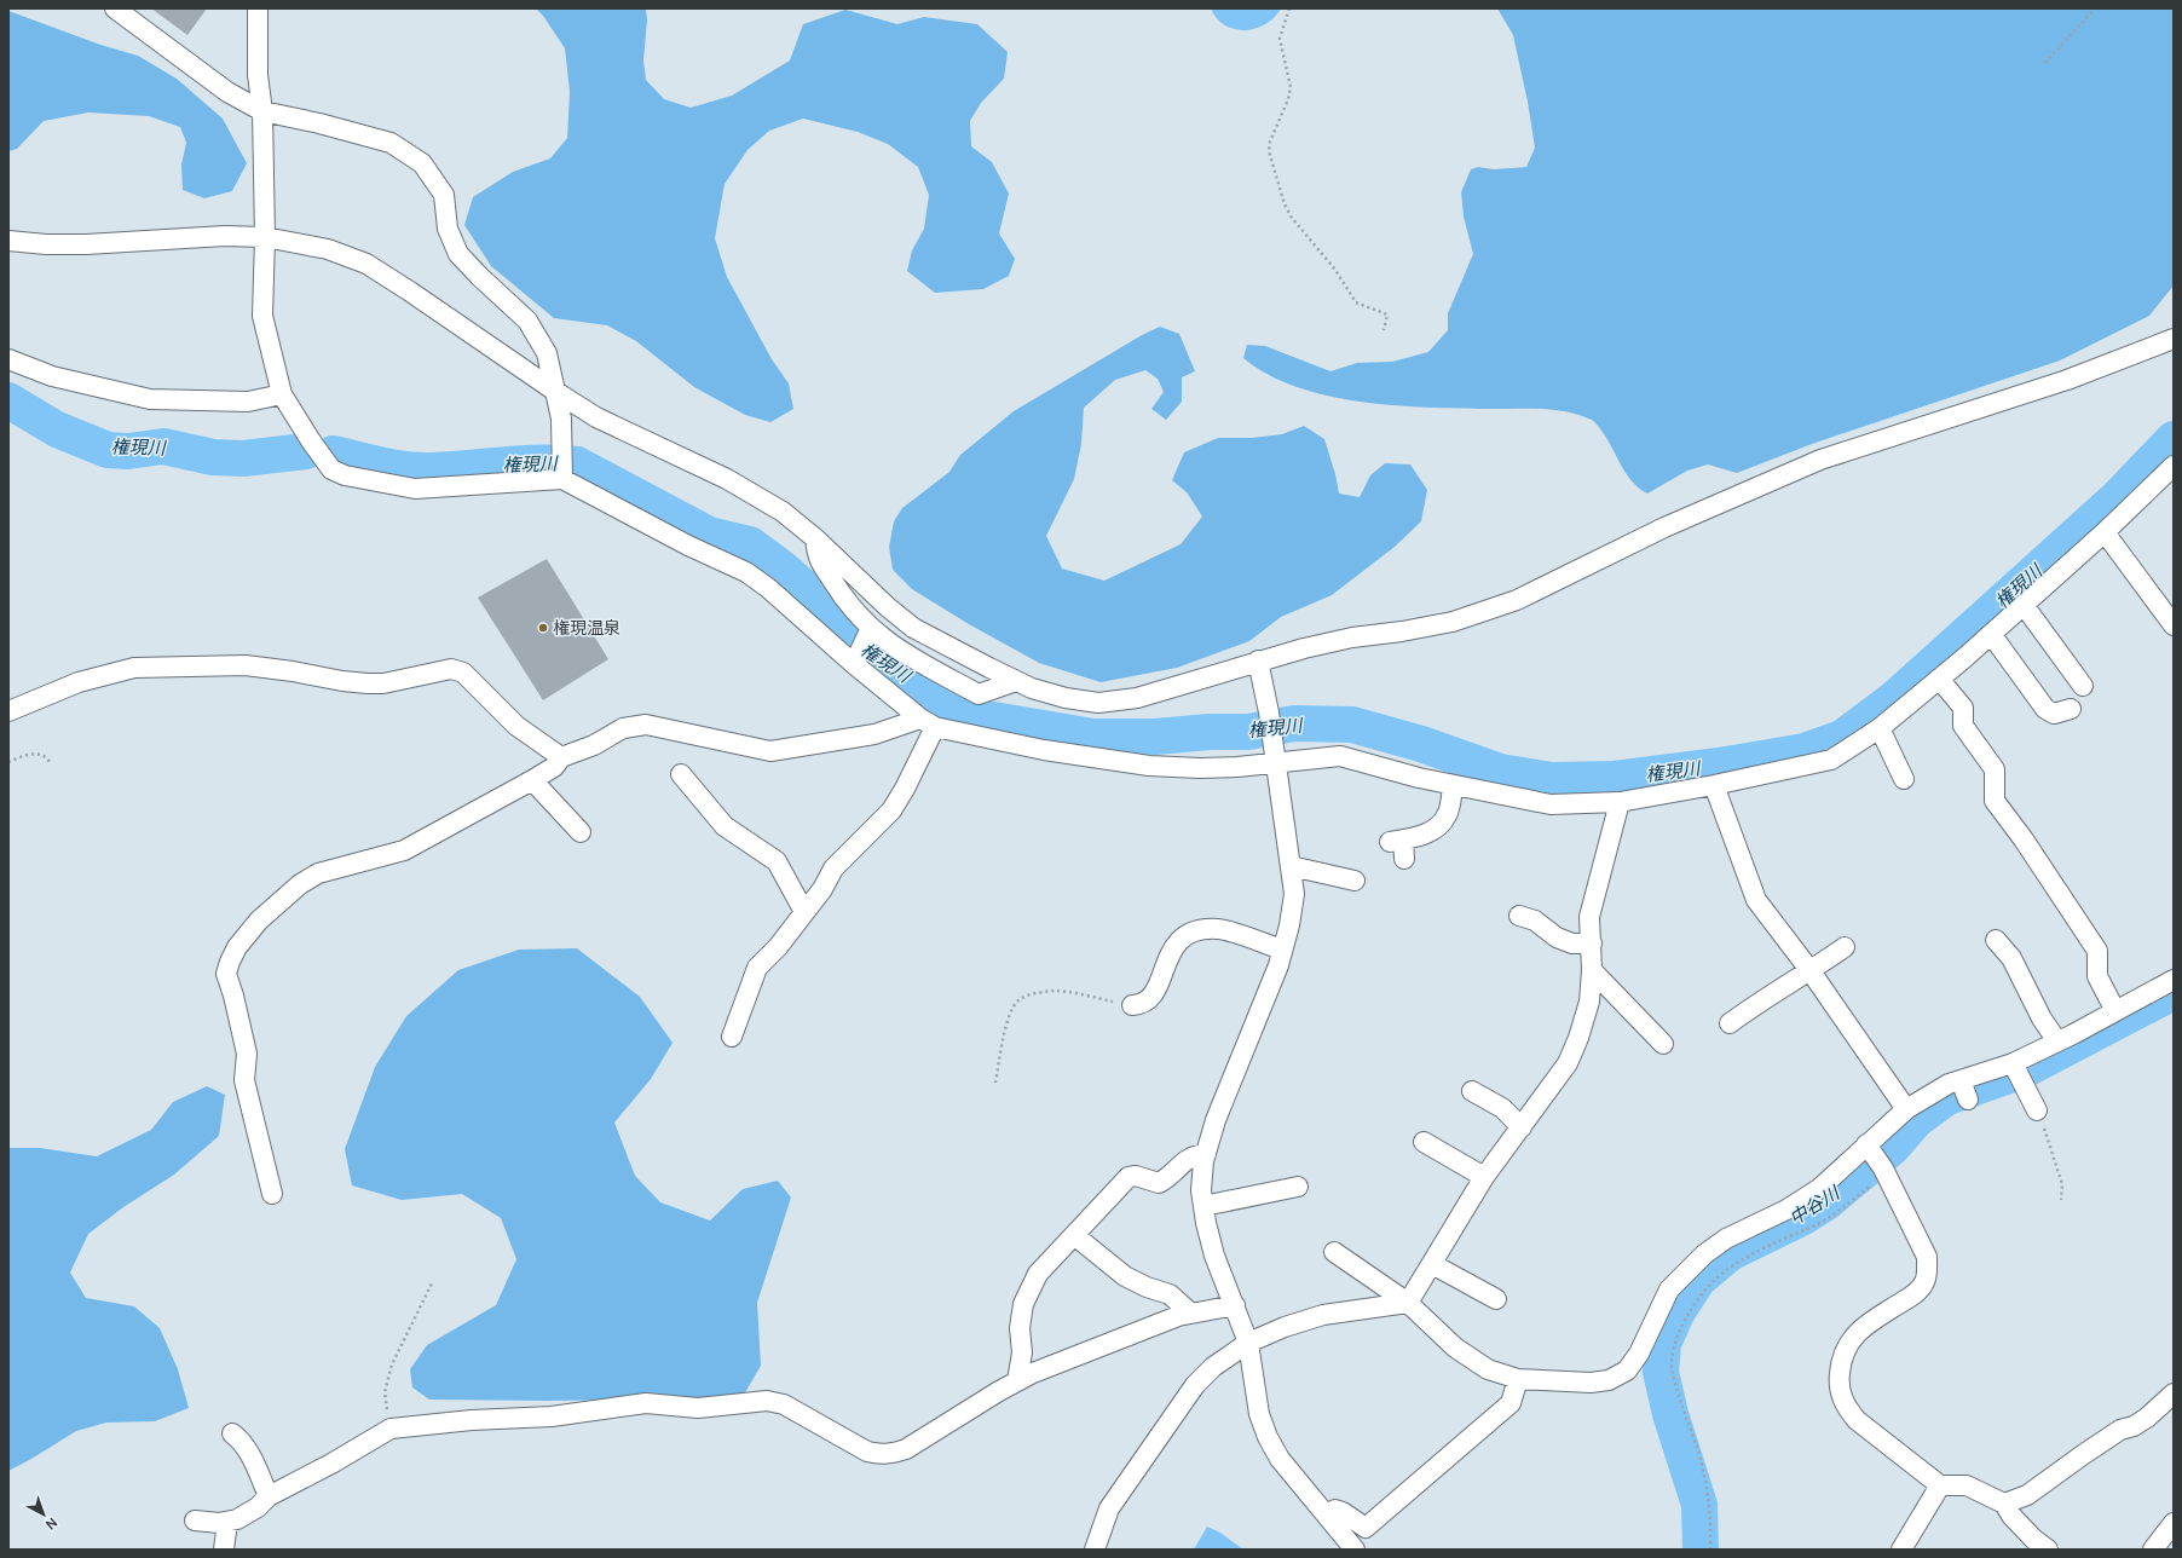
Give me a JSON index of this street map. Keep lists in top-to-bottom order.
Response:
{
  "water": ["権現川", "中谷川"],
  "places": ["権現温泉"],
  "north": "bottom right"
}
